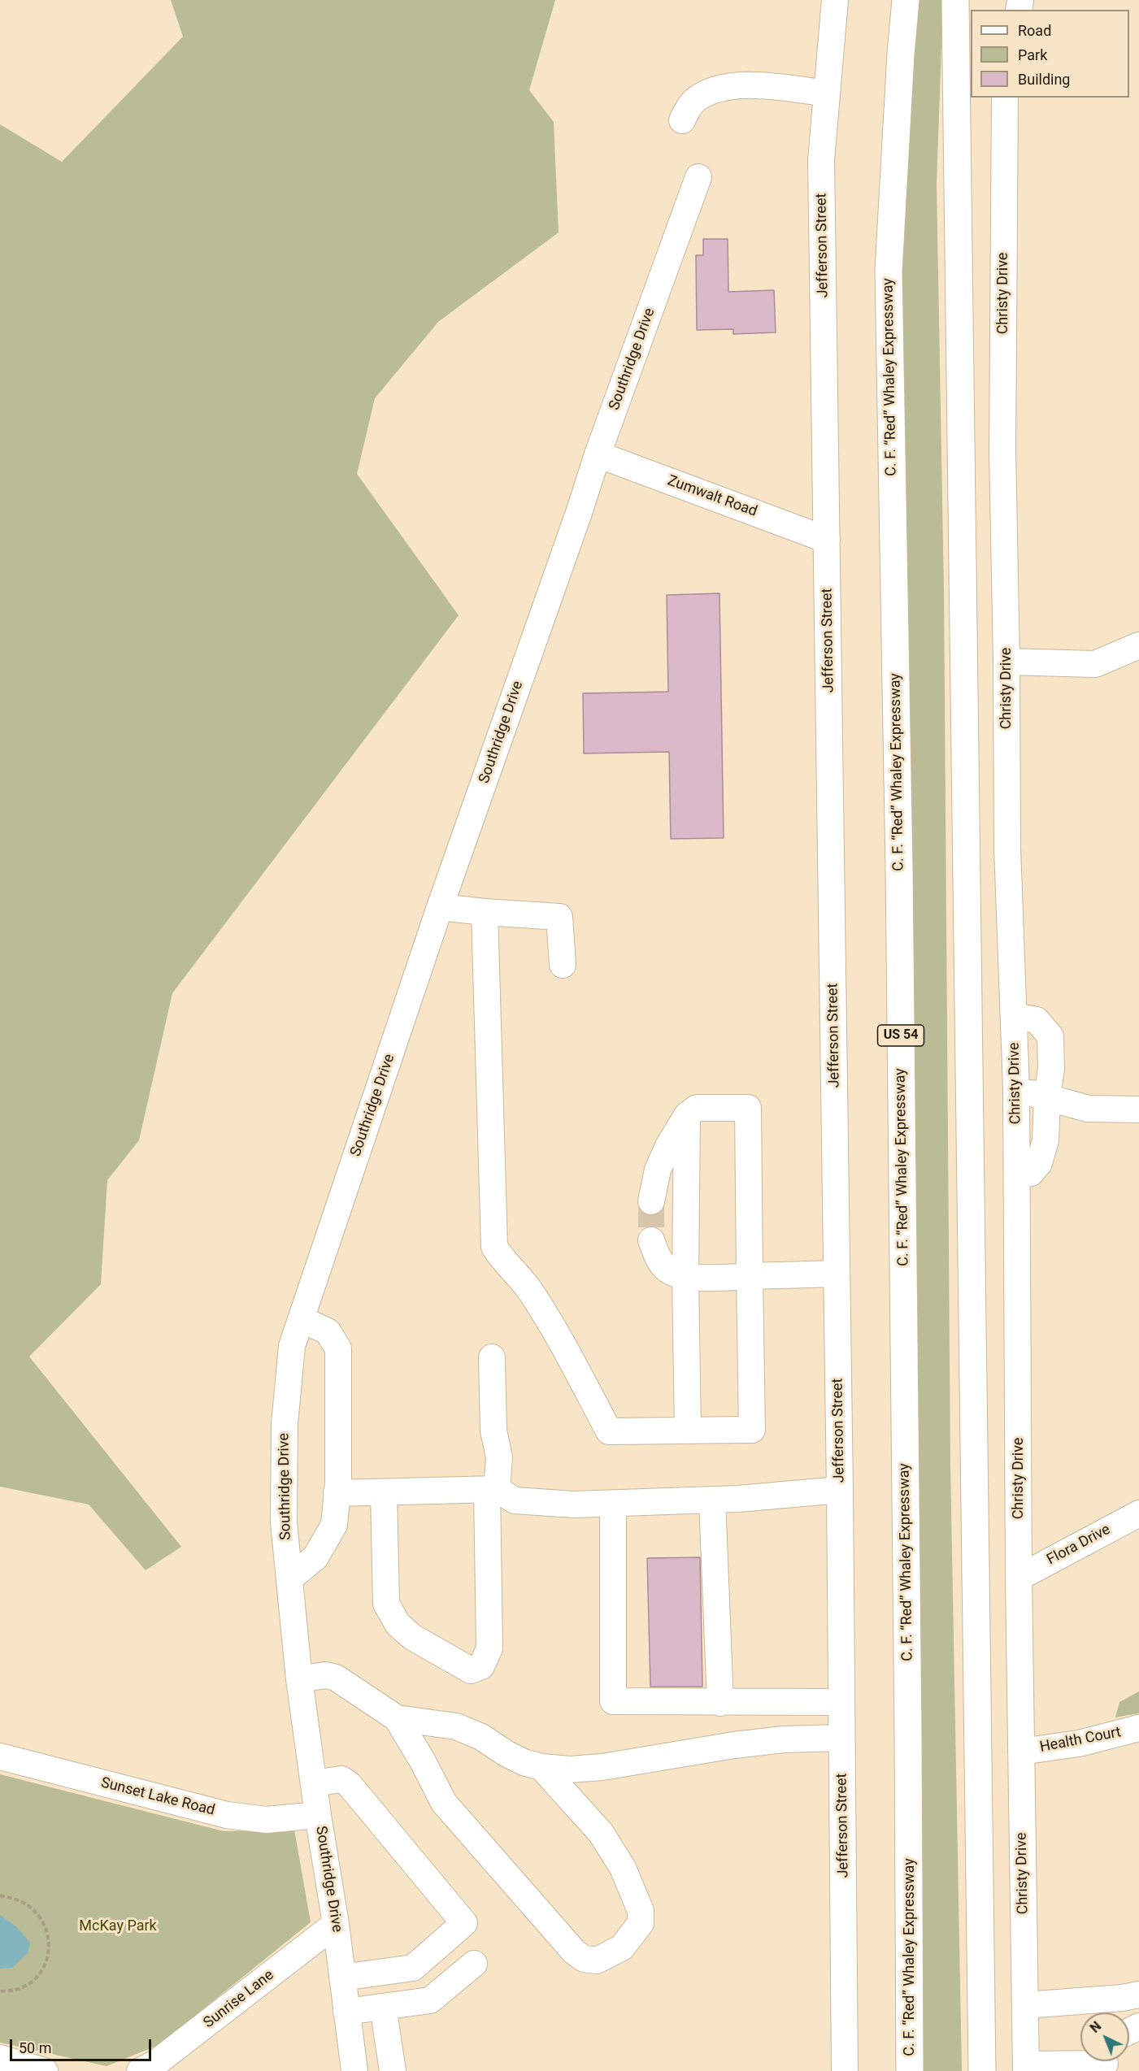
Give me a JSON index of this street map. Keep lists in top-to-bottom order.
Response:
{
  "streets": {
    "highway": ["C. F. “Red” Whaley Expressway", "US 54"],
    "street": [
      "Jefferson Street",
      "Christy Drive",
      "Southridge Drive",
      "Zumwalt Road",
      "Flora Drive",
      "Health Court",
      "Sunset Lake Road",
      "Sunrise Lane"
    ]
  },
  "crossings": [
    ["Jefferson Street", "Zumwalt Road"],
    ["Christy Drive", "Flora Drive"],
    ["Christy Drive", "Health Court"],
    ["Southridge Drive", "Zumwalt Road"],
    ["Southridge Drive", "Sunset Lake Road"],
    ["Southridge Drive", "Sunrise Lane"]
  ],
  "parks": ["McKay Park"],
  "legend": ["Road", "Park", "Building"],
  "scale_bar": "50 m",
  "north": "top left"
}
